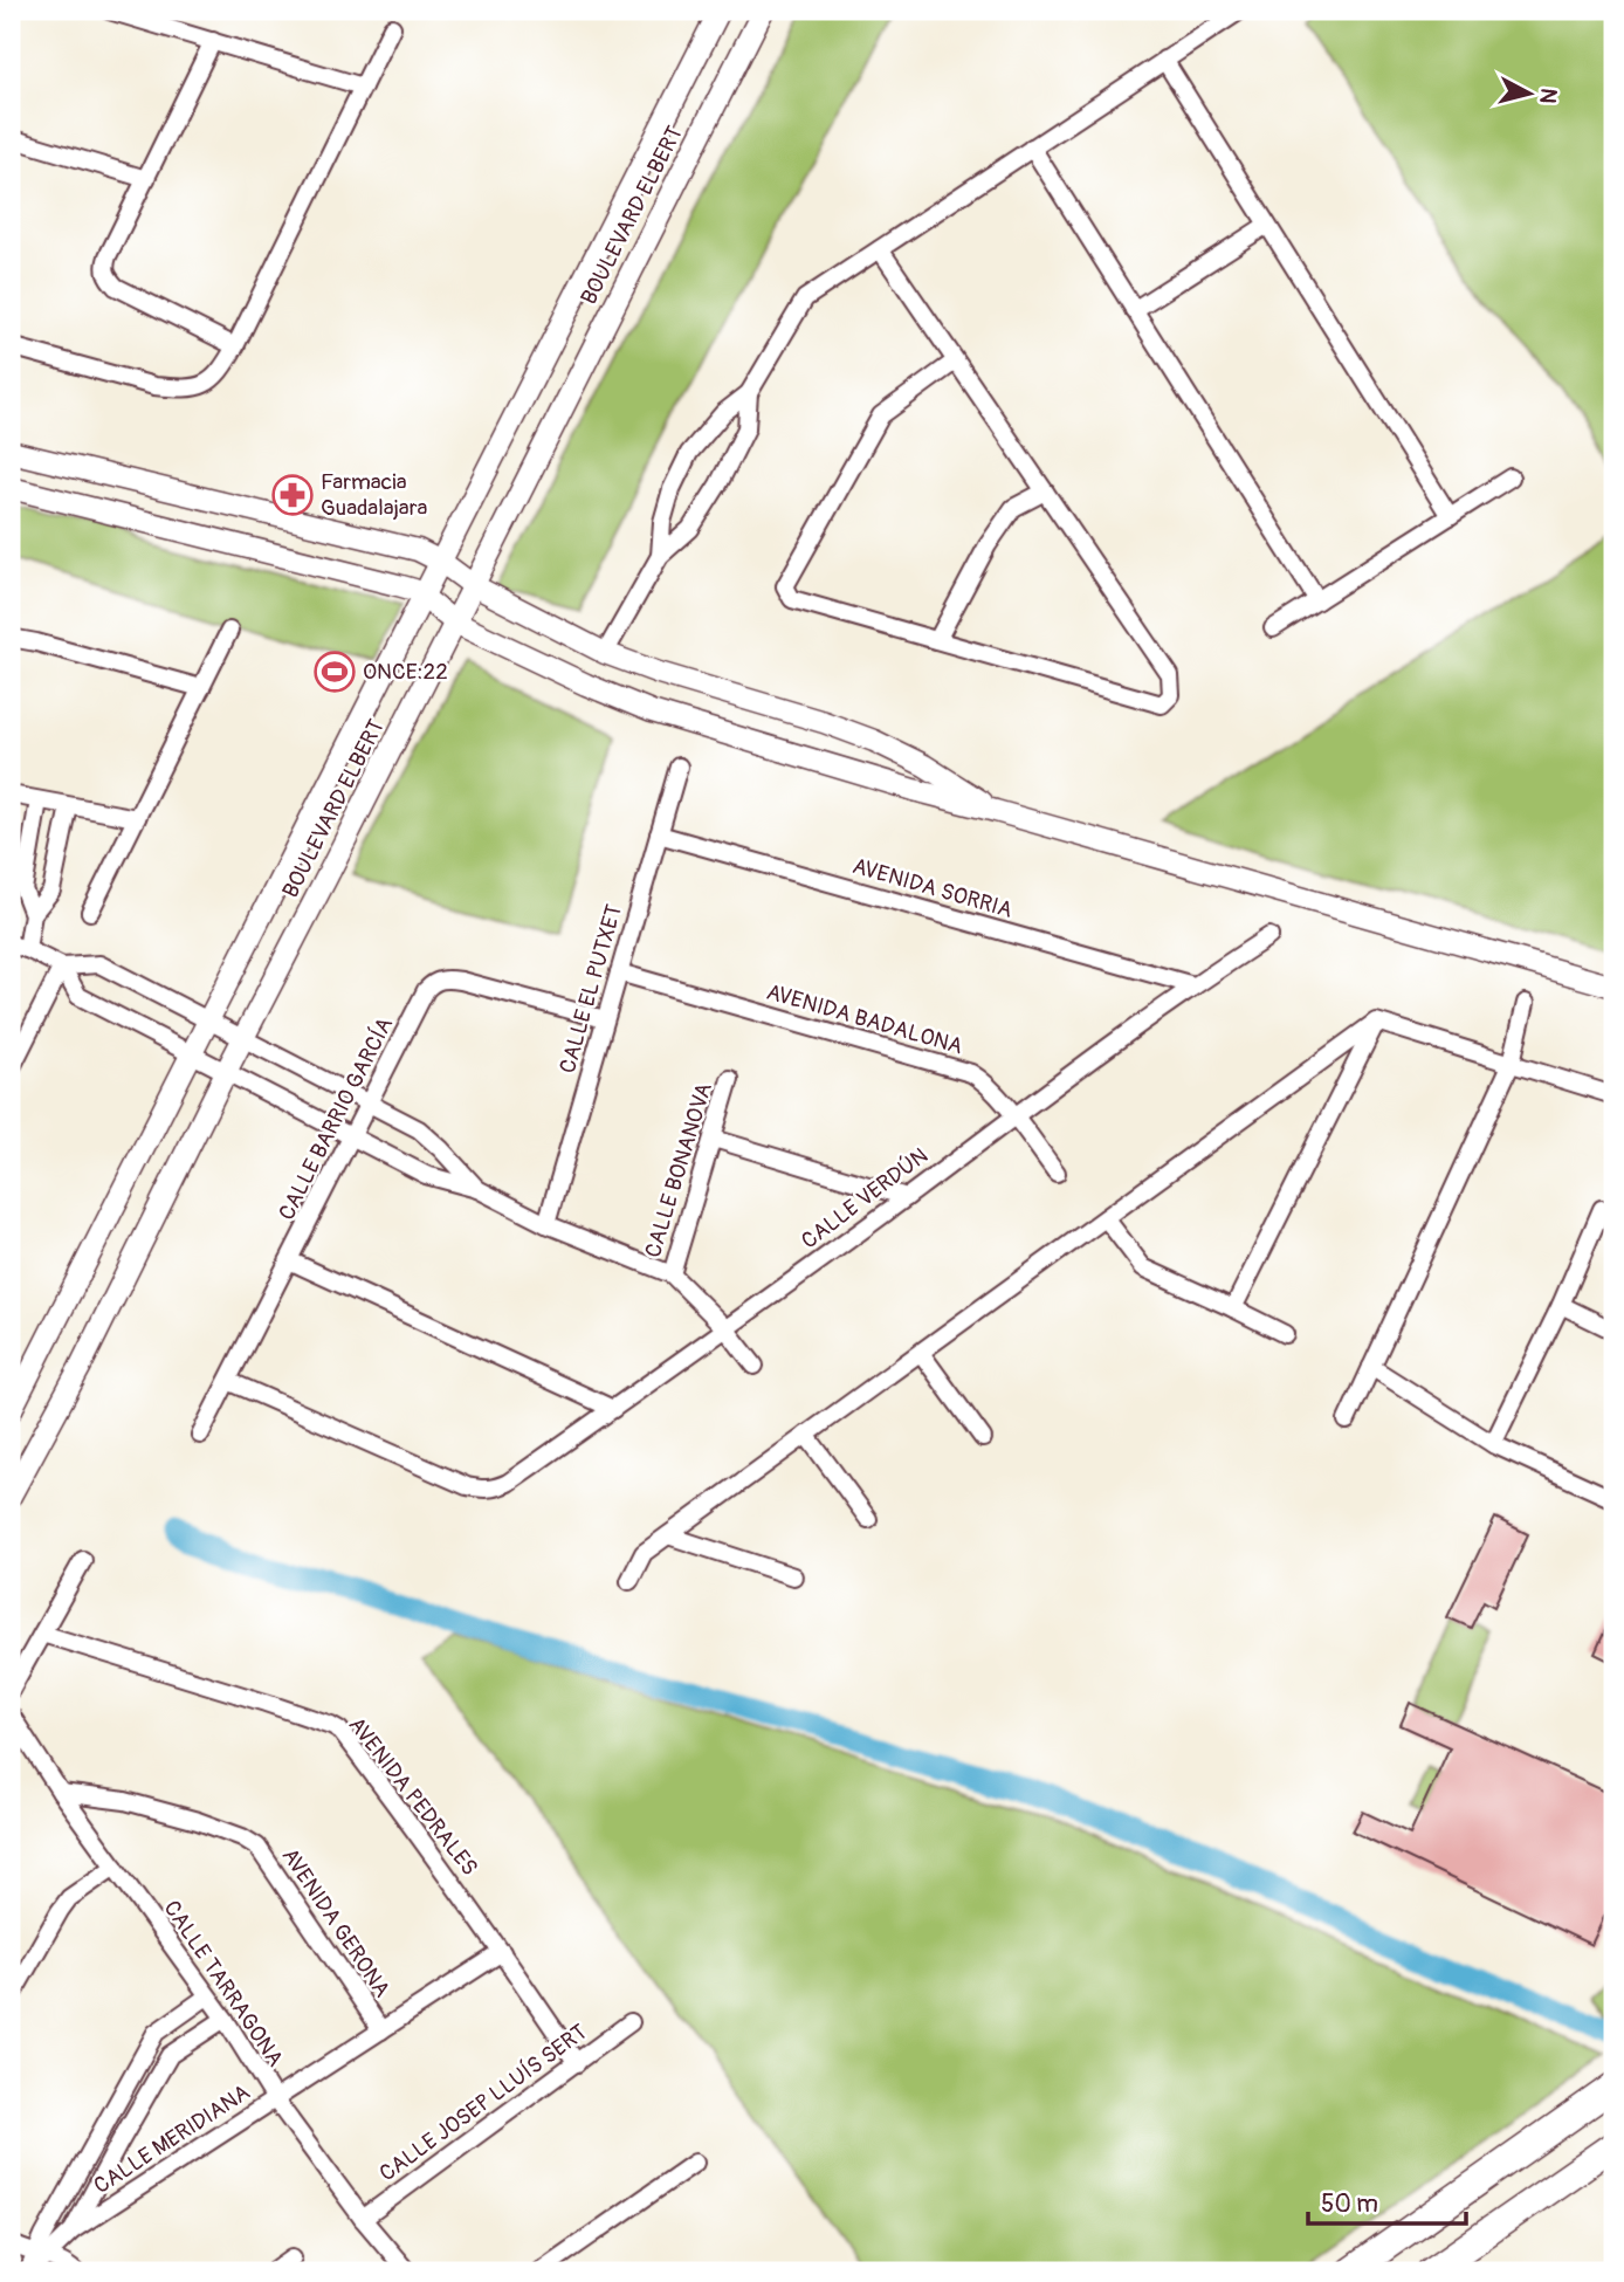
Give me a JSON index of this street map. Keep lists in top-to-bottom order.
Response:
{
  "streets": {
    "street": [
      "BOULEVARD ELBERT",
      "AVENIDA SORRIA",
      "CALLE EL PUTXET",
      "AVENIDA BADALONA",
      "CALLE BARRIO GARCÍA",
      "CALLE BONANOVA",
      "CALLE VERDÚN",
      "AVENIDA PEDRALES",
      "AVENIDA GERONA",
      "CALLE TARRAGONA",
      "CALLE JOSEP LLUÍS SERT",
      "CALLE MERIDIANA"
    ]
  },
  "crossings": [
    ["AVENIDA SORRIA", "CALLE EL PUTXET"],
    ["AVENIDA SORRIA", "CALLE VERDÚN"],
    ["CALLE EL PUTXET", "AVENIDA BADALONA"],
    ["CALLE EL PUTXET", "CALLE BARRIO GARCÍA"],
    ["AVENIDA BADALONA", "CALLE VERDÚN"],
    ["CALLE BARRIO GARCÍA", "CALLE VERDÚN"],
    ["AVENIDA PEDRALES", "CALLE JOSEP LLUÍS SERT"],
    ["AVENIDA PEDRALES", "CALLE MERIDIANA"],
    ["AVENIDA GERONA", "CALLE TARRAGONA"],
    ["AVENIDA GERONA", "CALLE MERIDIANA"],
    ["CALLE TARRAGONA", "CALLE JOSEP LLUÍS SERT"],
    ["CALLE TARRAGONA", "CALLE MERIDIANA"]
  ],
  "places": {
    "pharmacy": ["Farmacia Guadalajara"],
    "sports": ["ONCE:22"]
  },
  "scale_bar": "50 m",
  "north": "right"
}
